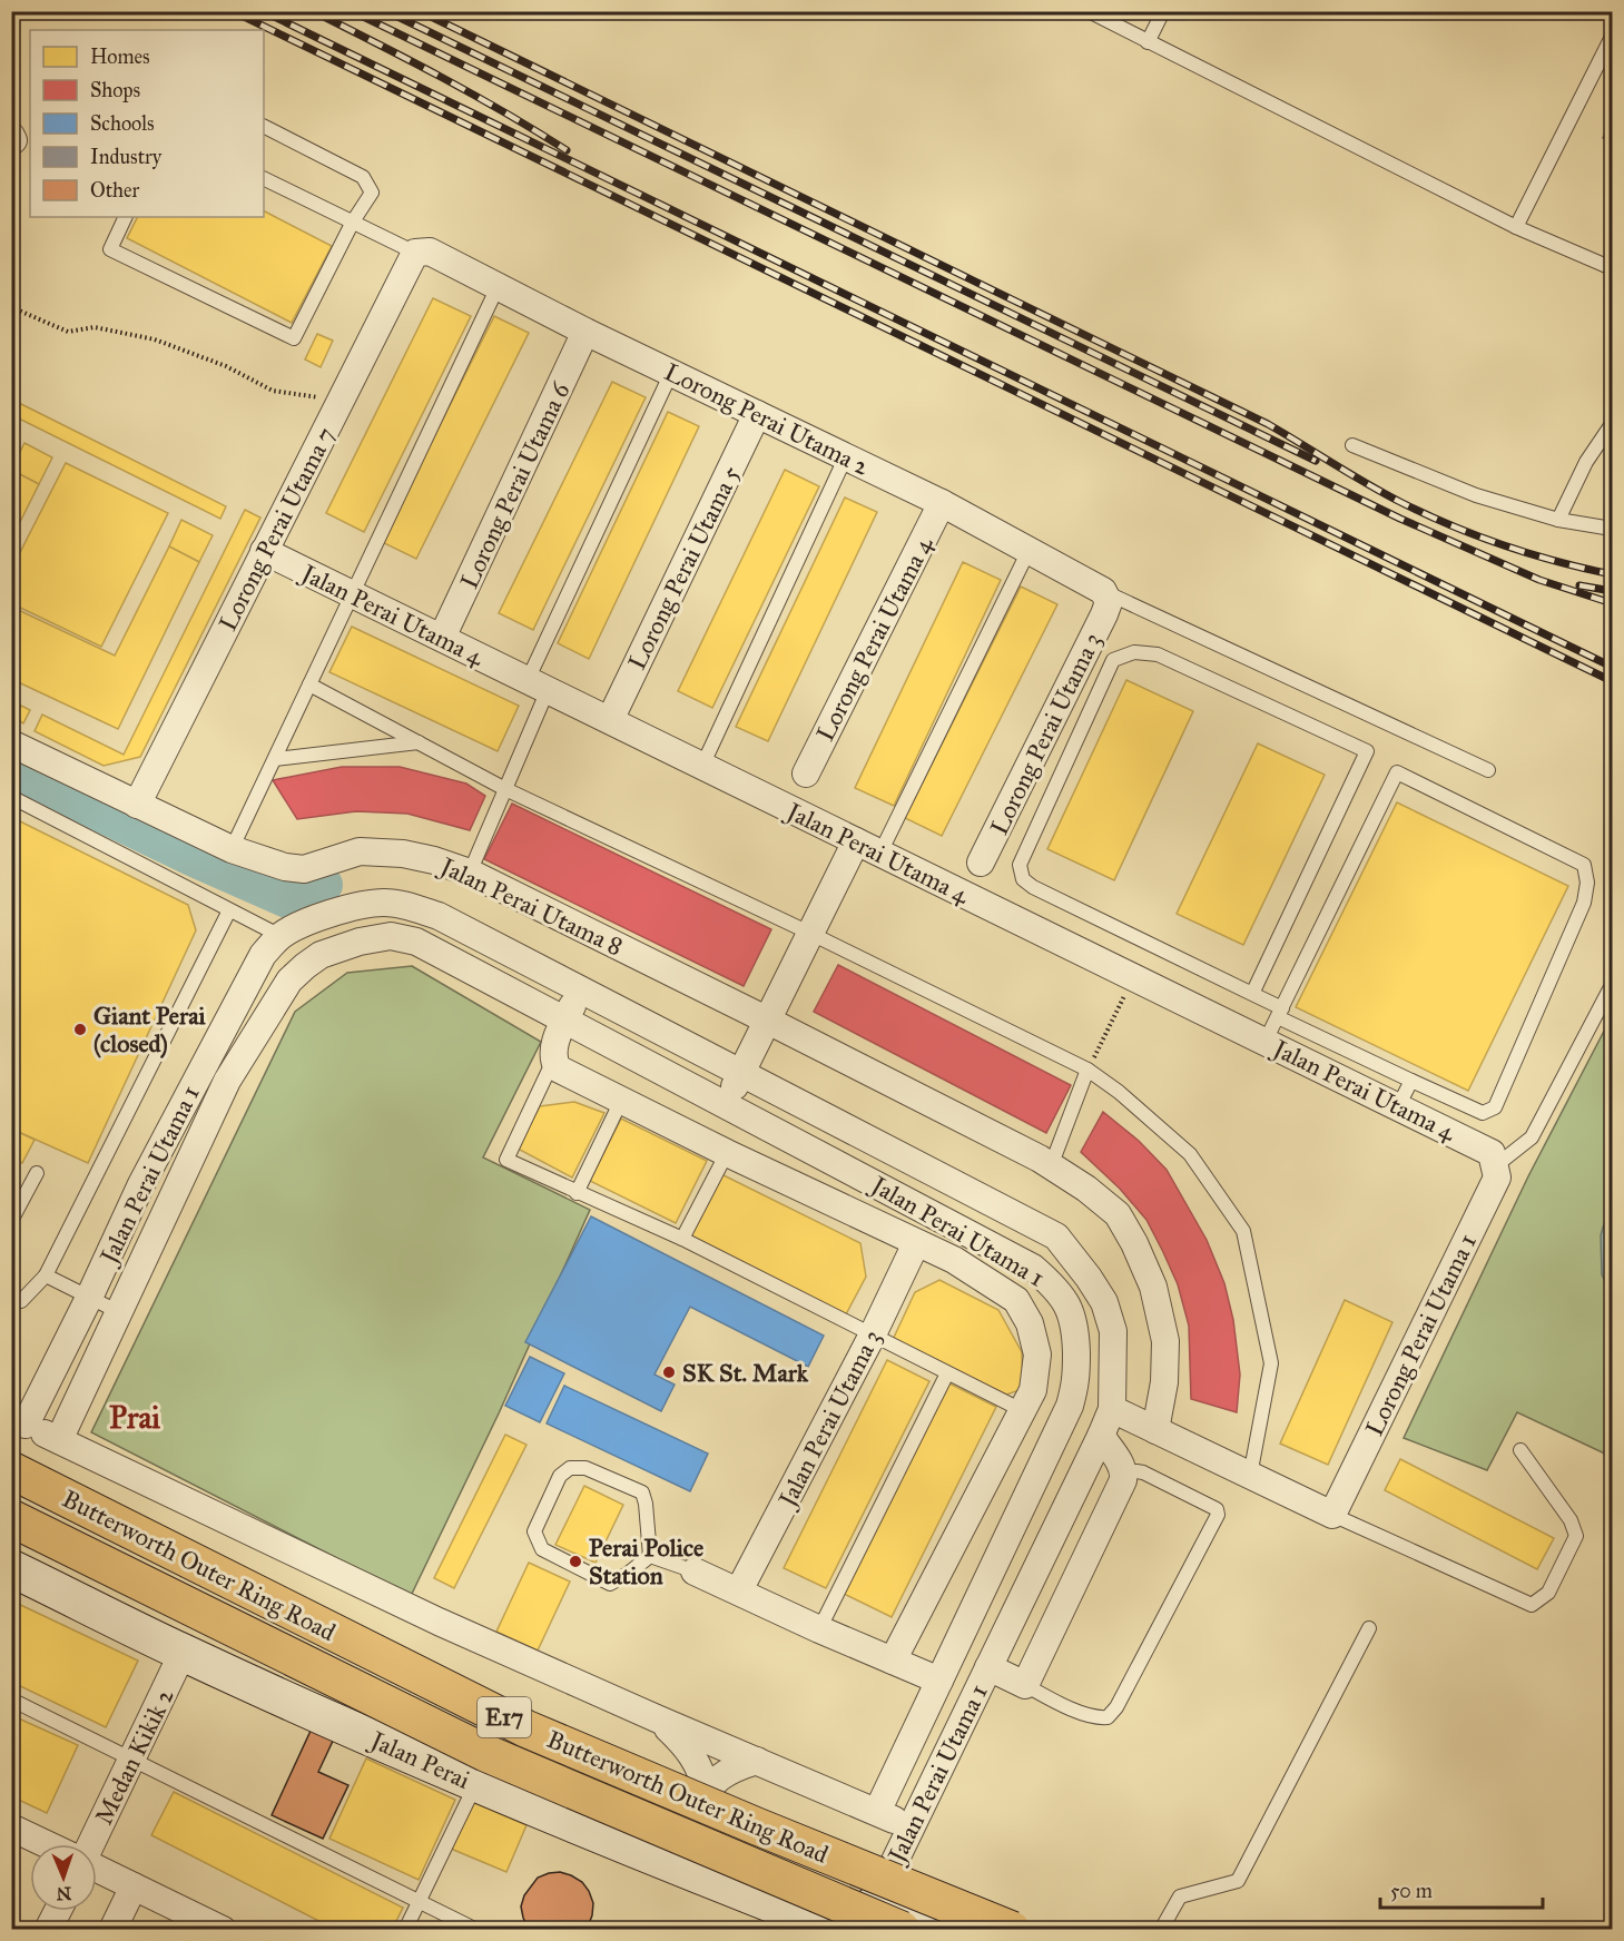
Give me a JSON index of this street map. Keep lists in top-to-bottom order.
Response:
{
  "streets": {
    "highway": ["Butterworth Outer Ring Road", "E17"],
    "street": [
      "Lorong Perai Utama 2",
      "Lorong Perai Utama 6",
      "Lorong Perai Utama 7",
      "Lorong Perai Utama 5",
      "Jalan Perai Utama 4",
      "Lorong Perai Utama 4",
      "Lorong Perai Utama 3",
      "Jalan Perai Utama 8",
      "Jalan Perai Utama 1",
      "Lorong Perai Utama 1",
      "Jalan Perai Utama 3",
      "Medan Kikik 2",
      "Jalan Perai"
    ]
  },
  "crossings": [
    ["Lorong Perai Utama 2", "Lorong Perai Utama 6"],
    ["Lorong Perai Utama 2", "Lorong Perai Utama 7"],
    ["Lorong Perai Utama 2", "Lorong Perai Utama 5"],
    ["Lorong Perai Utama 2", "Lorong Perai Utama 4"],
    ["Lorong Perai Utama 2", "Lorong Perai Utama 3"],
    ["Lorong Perai Utama 6", "Jalan Perai Utama 4"],
    ["Lorong Perai Utama 7", "Jalan Perai Utama 4"],
    ["Lorong Perai Utama 7", "Jalan Perai Utama 8"],
    ["Lorong Perai Utama 5", "Jalan Perai Utama 4"],
    ["Jalan Perai Utama 4", "Lorong Perai Utama 1"],
    ["Jalan Perai Utama 1", "Jalan Perai Utama 3"],
    ["Medan Kikik 2", "Jalan Perai"]
  ],
  "districts": ["Prai"],
  "places": ["Giant Perai (closed)", "SK St. Mark", "Perai Police Station"],
  "legend": [
    "Homes",
    "Shops",
    "Schools",
    "Industry",
    "Other"
  ],
  "scale_bar": "50 m",
  "north": "bottom"
}
